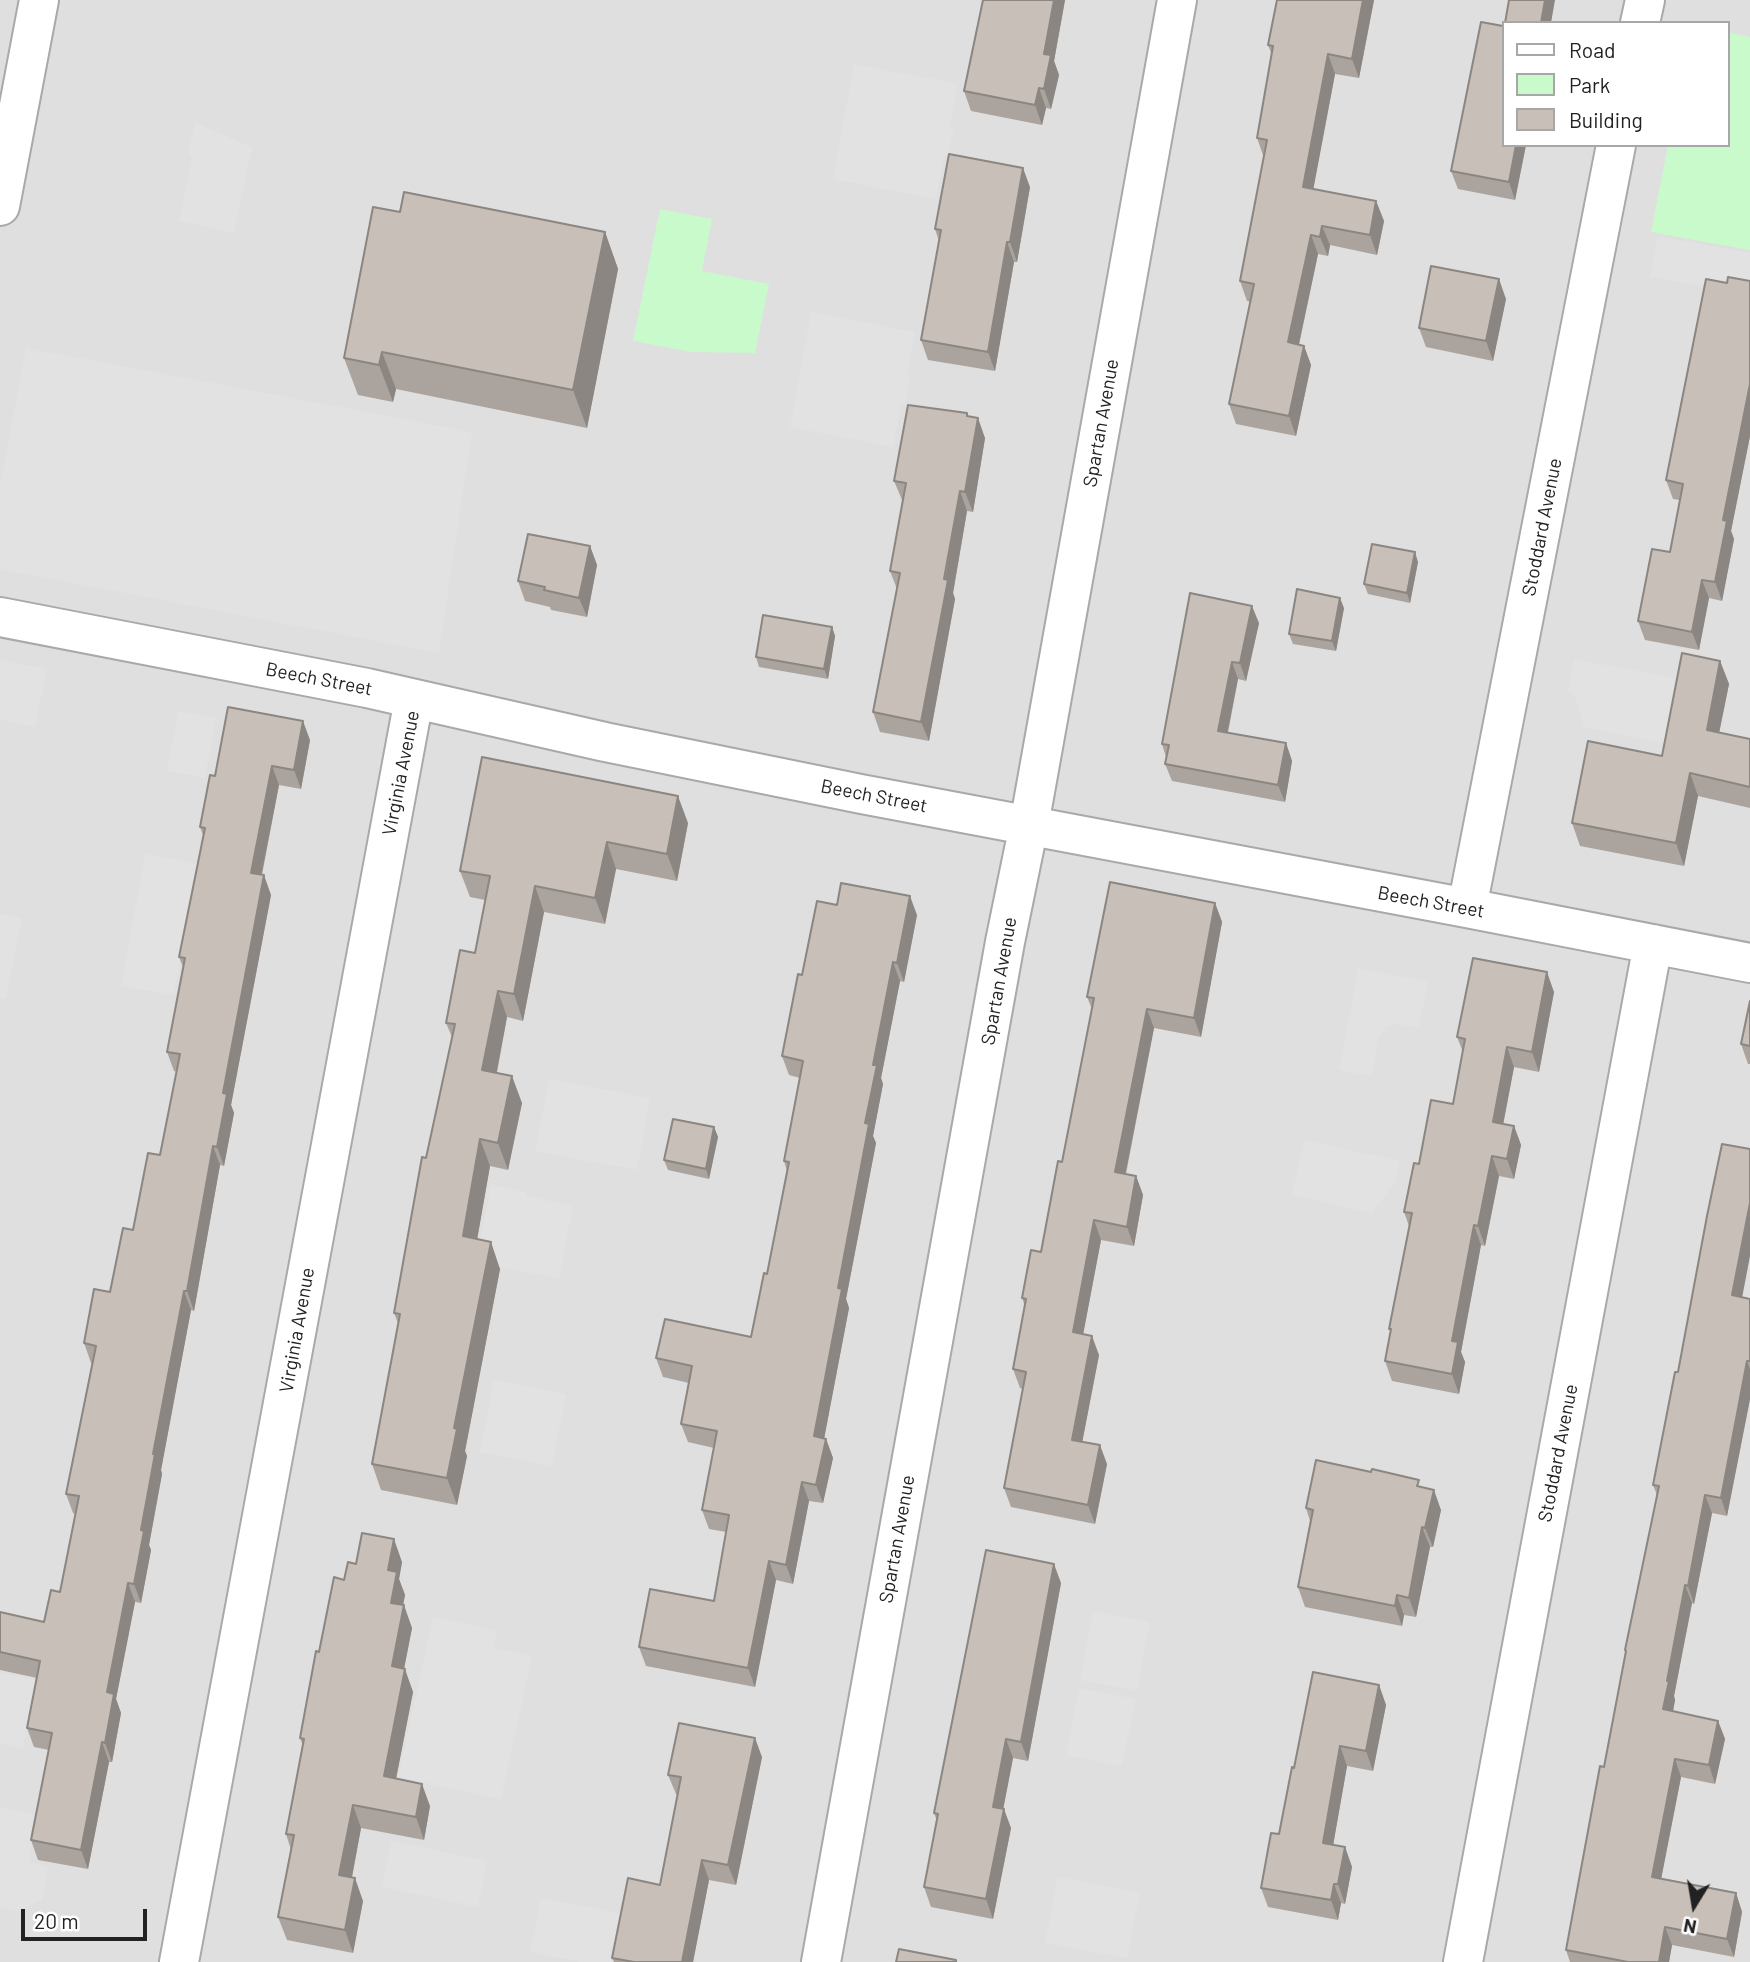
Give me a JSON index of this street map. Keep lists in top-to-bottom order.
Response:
{
  "streets": {
    "street": [
      "Spartan Avenue",
      "Stoddard Avenue",
      "Beech Street",
      "Virginia Avenue"
    ]
  },
  "crossings": [
    ["Spartan Avenue", "Beech Street"],
    ["Stoddard Avenue", "Beech Street"],
    ["Beech Street", "Virginia Avenue"]
  ],
  "legend": ["Road", "Park", "Building"],
  "scale_bar": "20 m",
  "north": "bottom"
}
